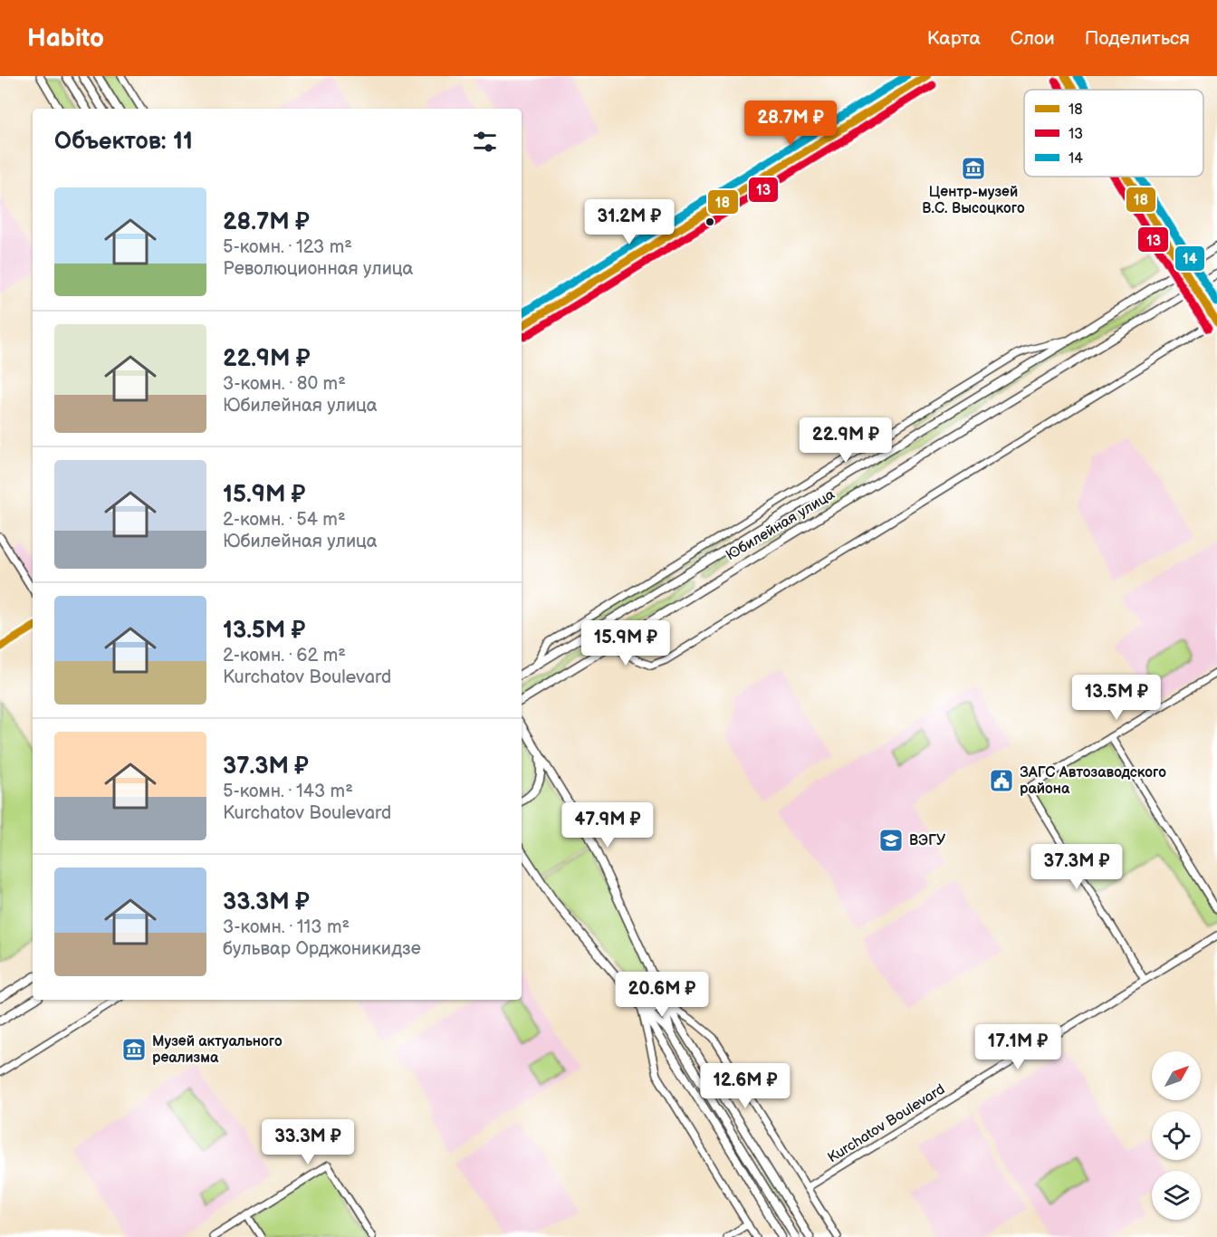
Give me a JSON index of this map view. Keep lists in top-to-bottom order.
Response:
{
  "streets": {
    "main road": ["Юбилейная улица"],
    "street": ["Kurchatov Boulevard"]
  },
  "places": {
    "museum": ["Центр-музей В.С. Высоцкого", "Музей актуального реализма"],
    "public building": ["ЗАГС Автозаводского района"],
    "school or university": ["ВЭГУ"]
  },
  "lines": ["transit line 18", "transit line 14", "transit line 13"],
  "legend": ["18", "13", "14"],
  "north": "top right",
  "page": {
    "header": "Habito",
    "nav": ["Карта", "Слои", "Поделиться"],
    "price": [
      "28.7M ₽",
      "31.2M ₽",
      "22.9M ₽",
      "15.9M ₽",
      "13.5M ₽",
      "47.9M ₽",
      "37.3M ₽",
      "20.6M ₽",
      "17.1M ₽",
      "12.6M ₽",
      "33.3M ₽"
    ],
    "heading": "Объектов: 11",
    "list": [
      {
        "name": "28.7M ₽",
        "note": "5-комн. · 123 m² · Революционная улица"
      },
      {
        "name": "22.9M ₽",
        "note": "3-комн. · 80 m² · Юбилейная улица"
      },
      {
        "name": "15.9M ₽",
        "note": "2-комн. · 54 m² · Юбилейная улица"
      },
      {
        "name": "13.5M ₽",
        "note": "2-комн. · 62 m² · Kurchatov Boulevard"
      },
      {
        "name": "37.3M ₽",
        "note": "5-комн. · 143 m² · Kurchatov Boulevard"
      },
      {
        "name": "33.3M ₽",
        "note": "3-комн. · 113 m² · бульвар Орджоникидзе"
      }
    ]
  }
}
